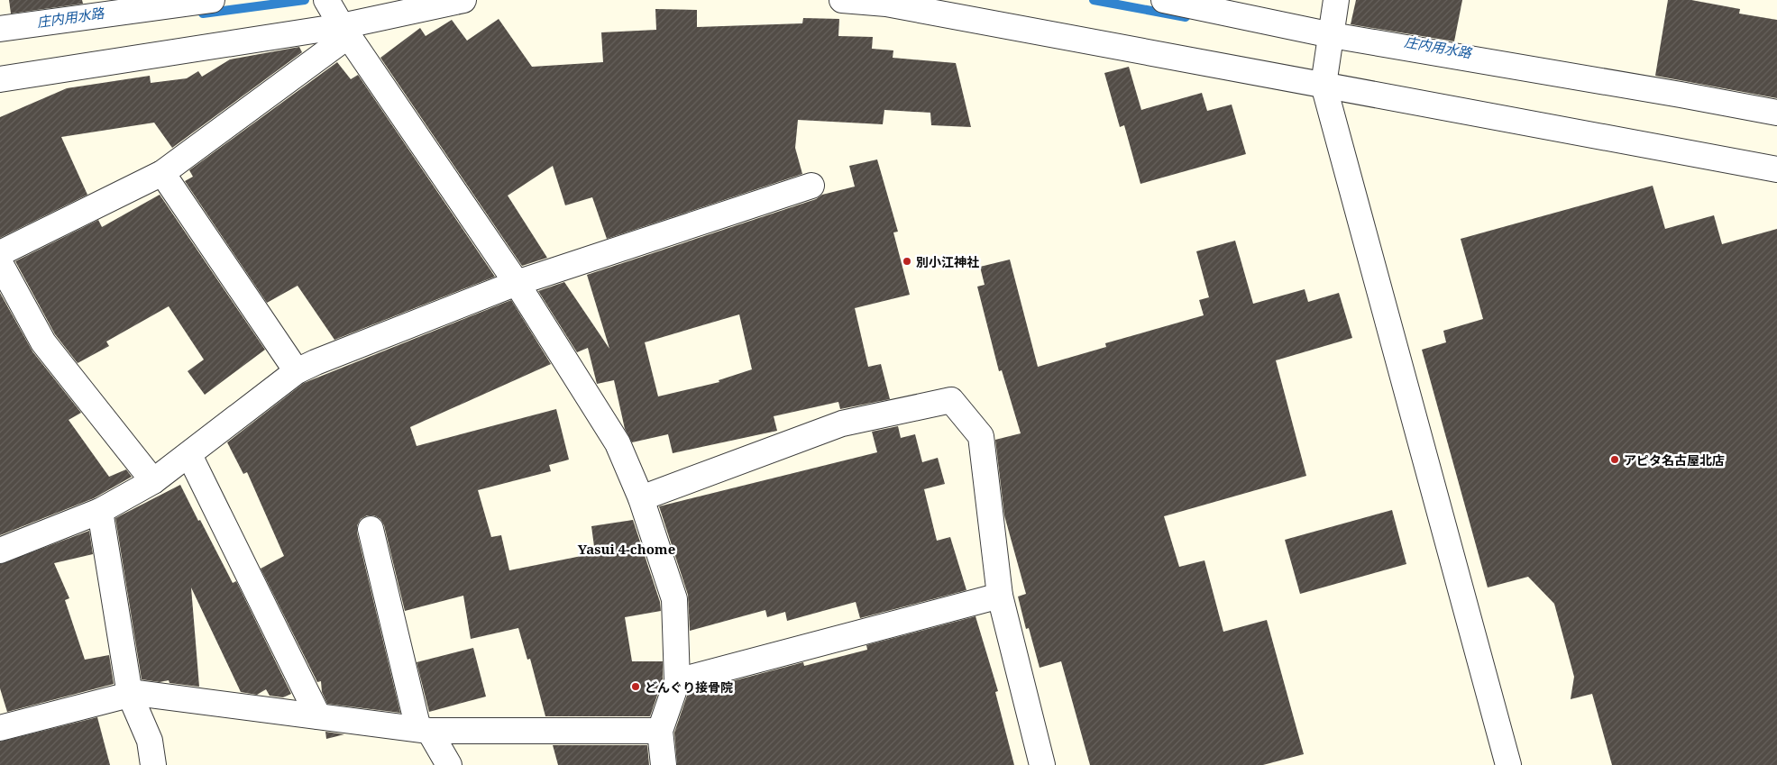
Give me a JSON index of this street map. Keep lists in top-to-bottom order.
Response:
{
  "districts": ["Yasui 4-chome"],
  "water": ["庄内用水路"],
  "places": ["別小江神社", "アピタ名古屋北店", "どんぐり接骨院"]
}
